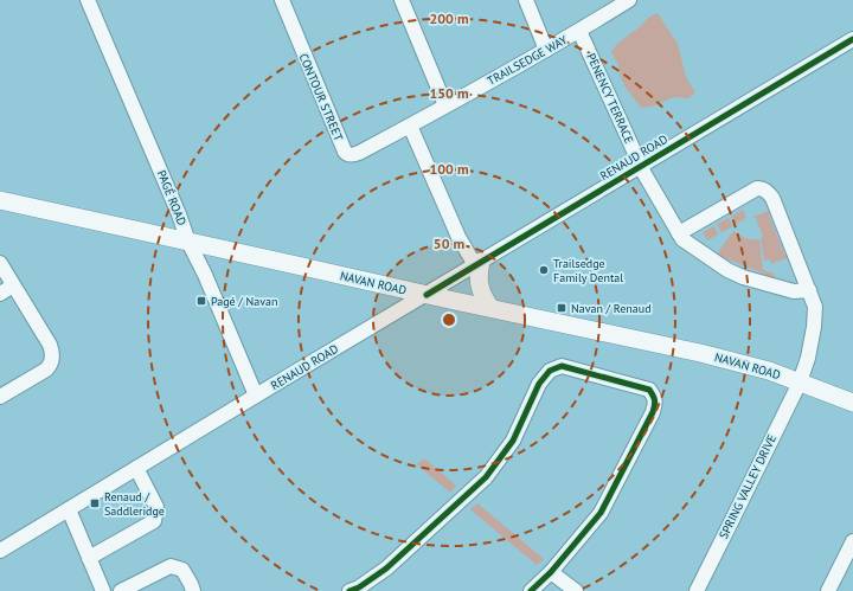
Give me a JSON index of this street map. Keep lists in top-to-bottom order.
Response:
{
  "streets": {
    "main road": ["NAVAN ROAD"],
    "street": [
      "TRAILSEDGE WAY",
      "CONTOUR STREET",
      "PENENCY TERRACE",
      "RENAUD ROAD",
      "PAGÉ ROAD",
      "SPRING VALLEY DRIVE"
    ]
  },
  "crossings": [
    ["TRAILSEDGE WAY", "CONTOUR STREET"],
    ["TRAILSEDGE WAY", "PENENCY TERRACE"],
    ["PENENCY TERRACE", "RENAUD ROAD"],
    ["PENENCY TERRACE", "SPRING VALLEY DRIVE"],
    ["RENAUD ROAD", "PAGÉ ROAD"],
    ["RENAUD ROAD", "NAVAN ROAD"],
    ["PAGÉ ROAD", "NAVAN ROAD"],
    ["NAVAN ROAD", "SPRING VALLEY DRIVE"]
  ],
  "places": {
    "other": ["Trailsedge Family Dental"],
    "transit": ["Pagé / Navan", "Navan / Renaud", "Renaud / Saddleridge"]
  },
  "rings": [
    "200 m",
    "150 m",
    "100 m",
    "50 m"
  ]
}
